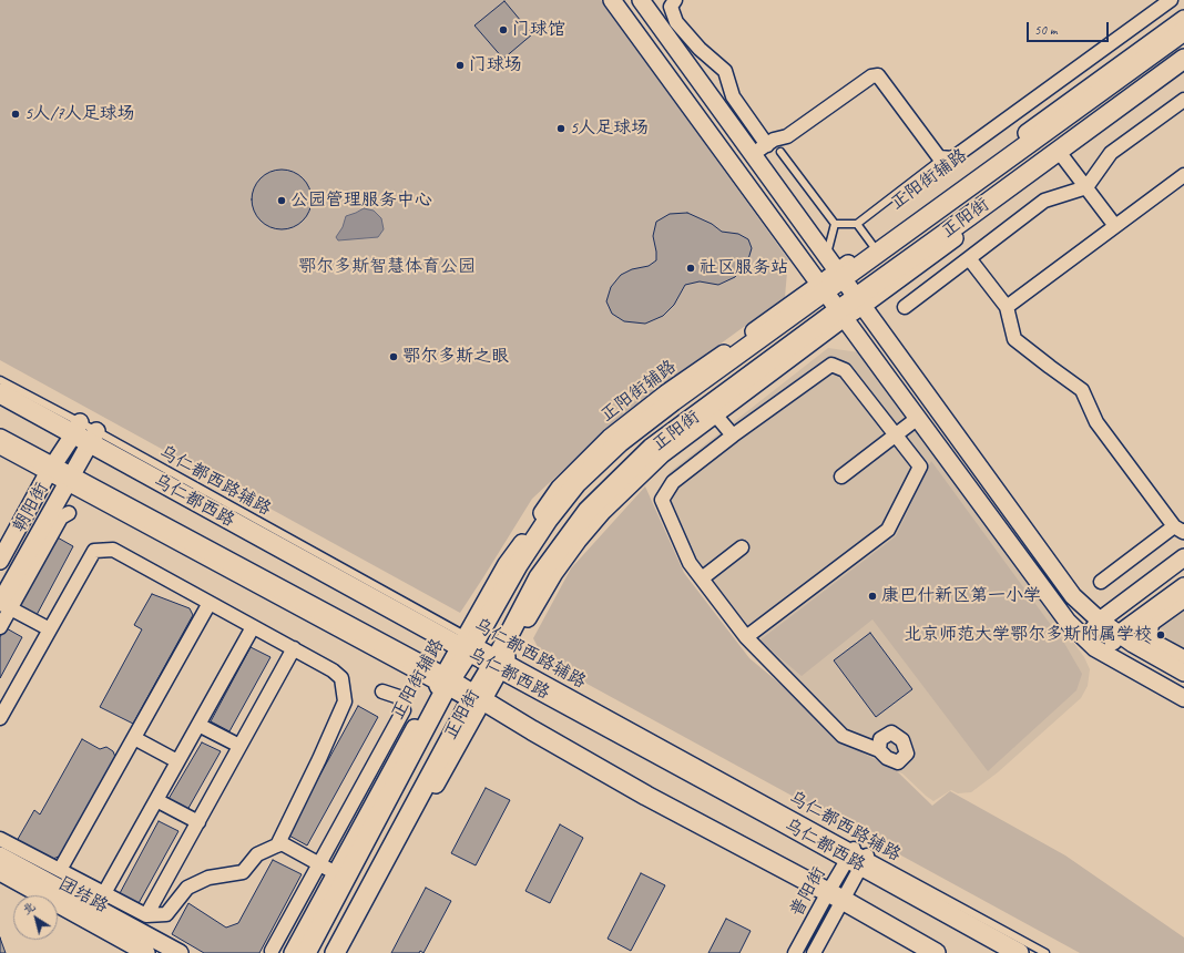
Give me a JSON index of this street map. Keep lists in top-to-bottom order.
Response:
{
  "streets": {
    "main road": ["正阳街", "乌仁都西路"],
    "street": [
      "正阳街辅路",
      "朝阳街",
      "普阳街",
      "团结路"
    ],
    "lane": ["乌仁都西路辅路"]
  },
  "crossings": [
    ["正阳街辅路", "乌仁都西路"],
    ["正阳街", "乌仁都西路"],
    ["乌仁都西路辅路", "乌仁都西路"],
    ["乌仁都西路辅路", "普阳街"],
    ["乌仁都西路", "朝阳街"],
    ["乌仁都西路", "普阳街"]
  ],
  "parks": ["鄂尔多斯智慧体育公园"],
  "places": [
    "门球馆",
    "门球场",
    "5人/7人足球场",
    "5人足球场",
    "公园管理服务中心",
    "社区服务站",
    "鄂尔多斯之眼",
    "康巴什新区第一小学",
    "北京师范大学鄂尔多斯附属学校"
  ],
  "scale_bar": "50 m",
  "north": "top left"
}
